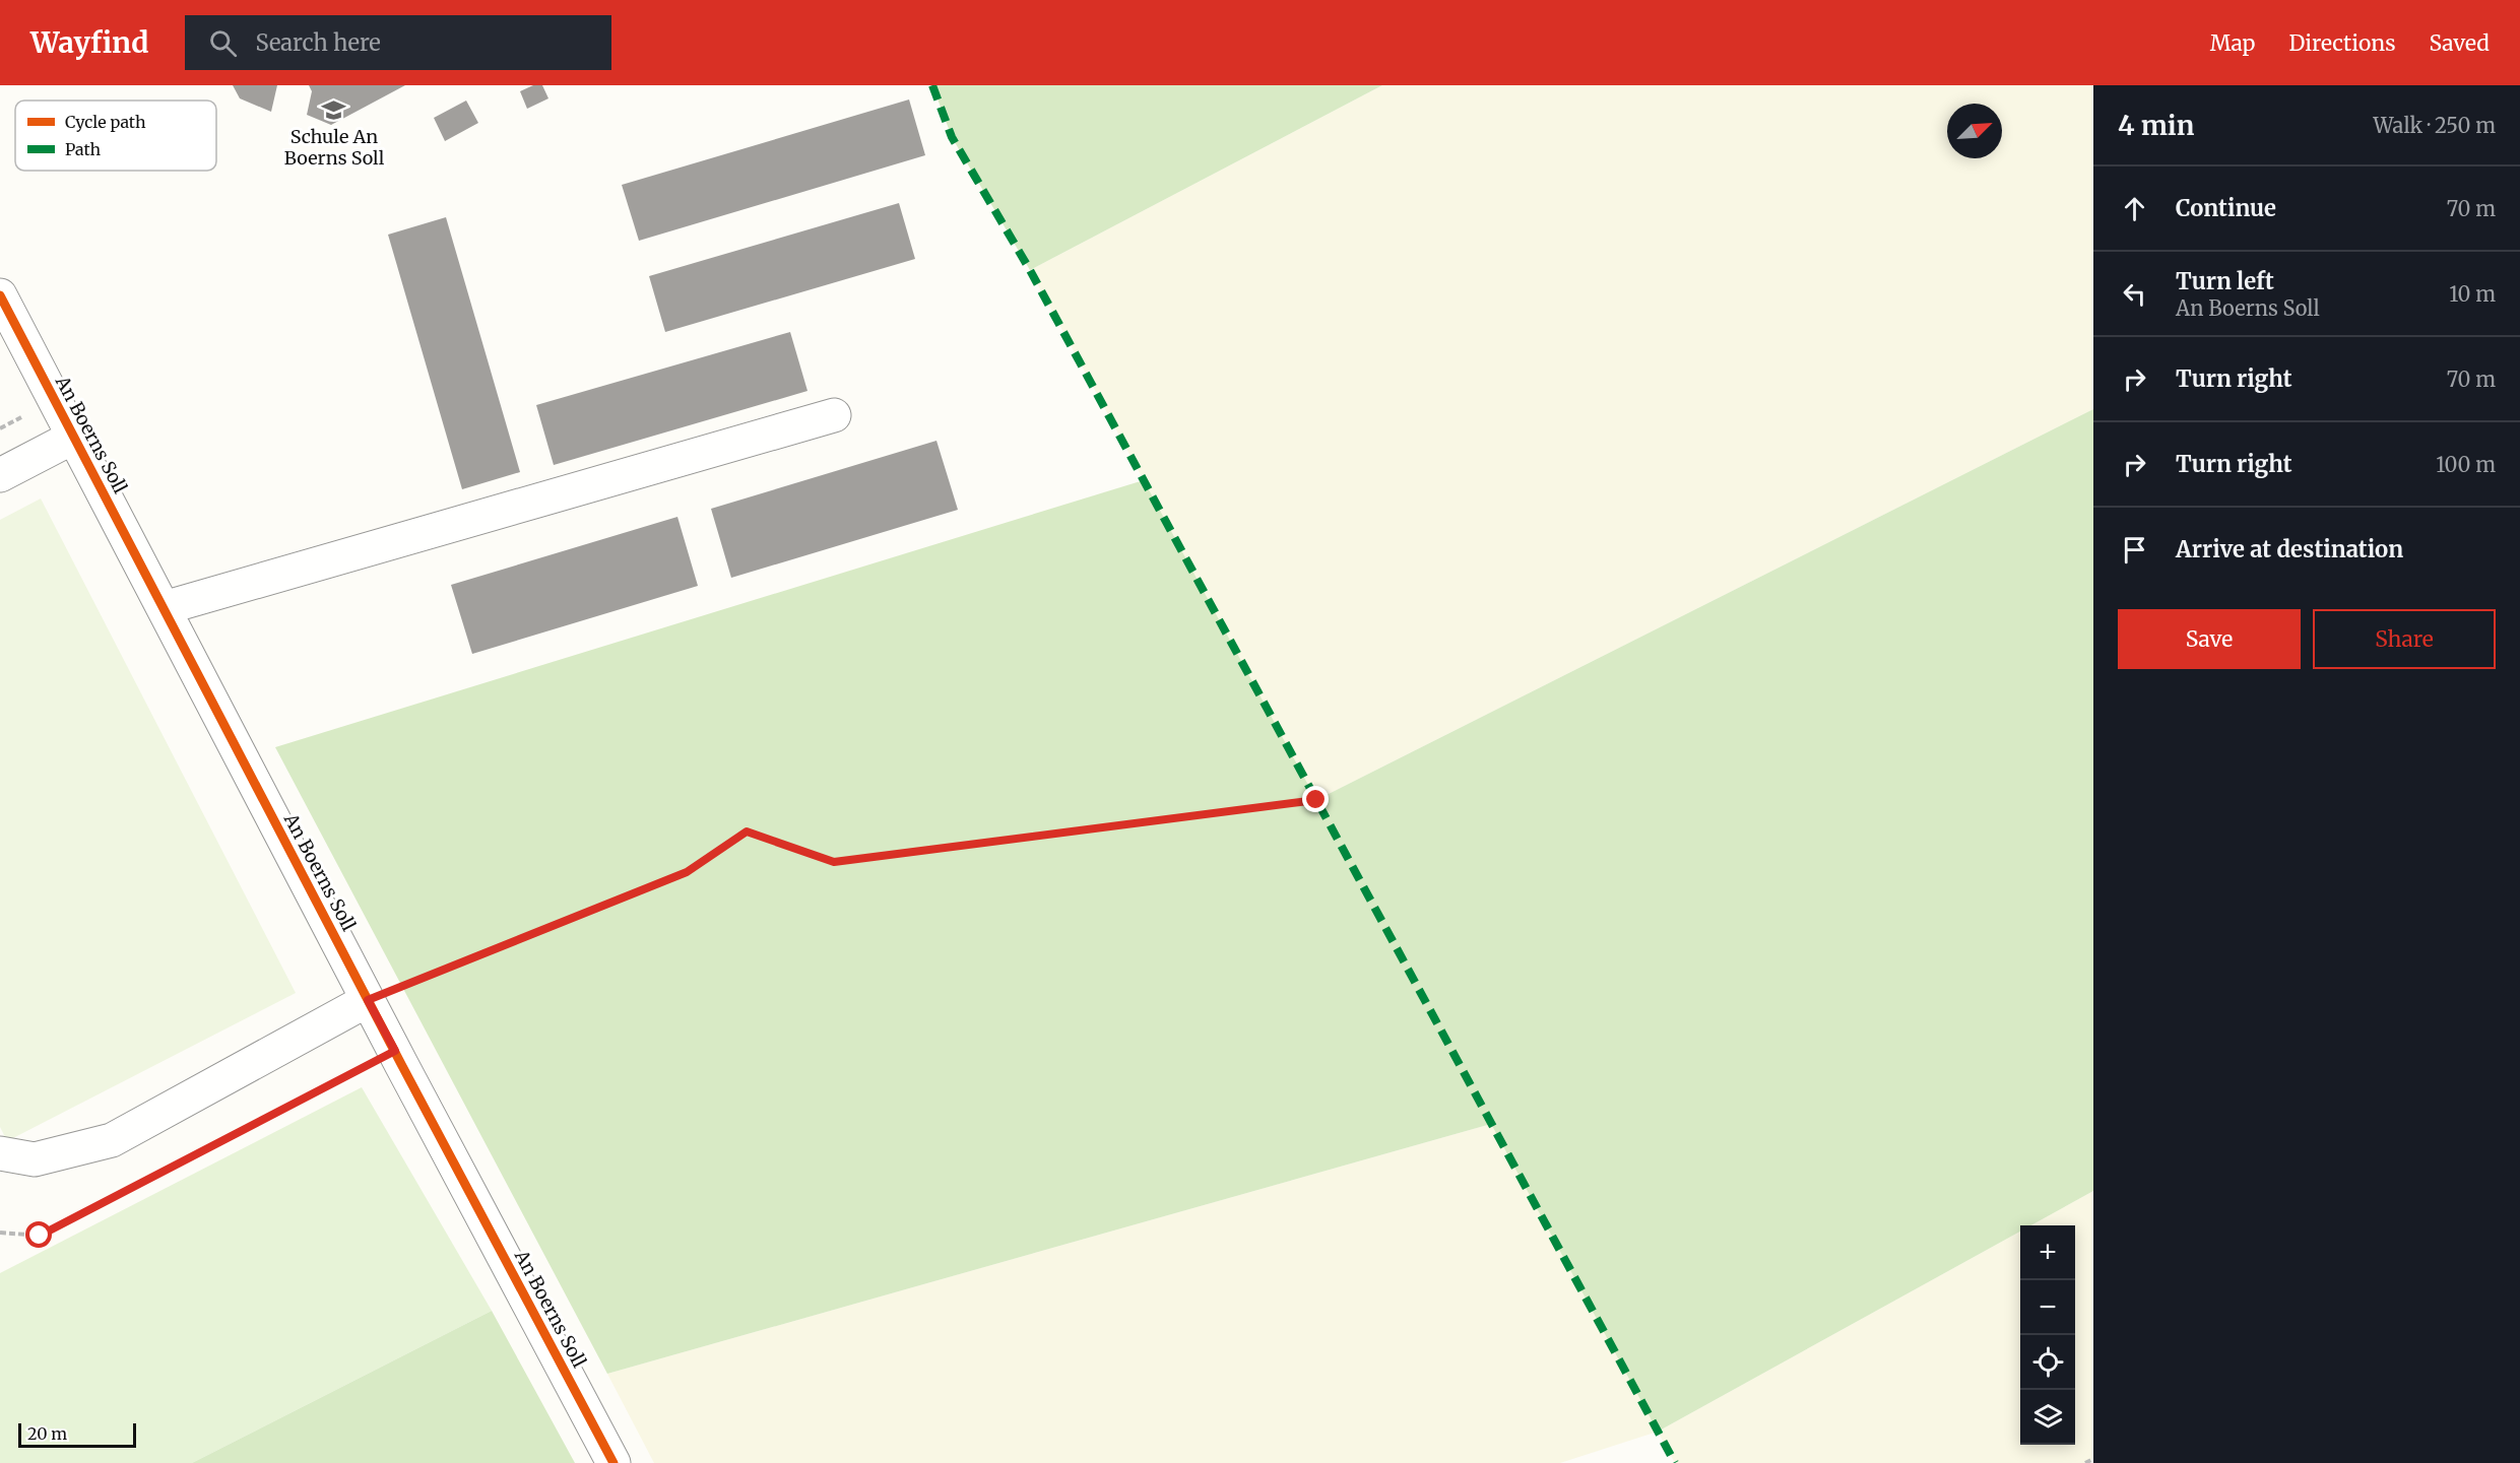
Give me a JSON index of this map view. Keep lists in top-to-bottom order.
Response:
{
  "streets": {
    "street": ["An Boerns Soll"]
  },
  "places": {
    "school or university": ["Schule An Boerns Soll"]
  },
  "legend": ["Cycle path", "Path"],
  "scale_bar": "20 m",
  "north": "top right",
  "page": {
    "header": "Wayfind",
    "search": "Search here",
    "nav": ["Map", "Directions", "Saved"],
    "heading": ["4 min", "Walk · 250 m"],
    "list": [
      ["Continue", "70 m"],
      ["Turn left", "An Boerns Soll", "10 m"],
      ["Turn right", "70 m"],
      ["Turn right", "100 m"],
      "Arrive at destination"
    ],
    "buttons": ["Save", "Share"],
    "map_buttons": ["+", "−"],
    "scale": "20 m"
  }
}
